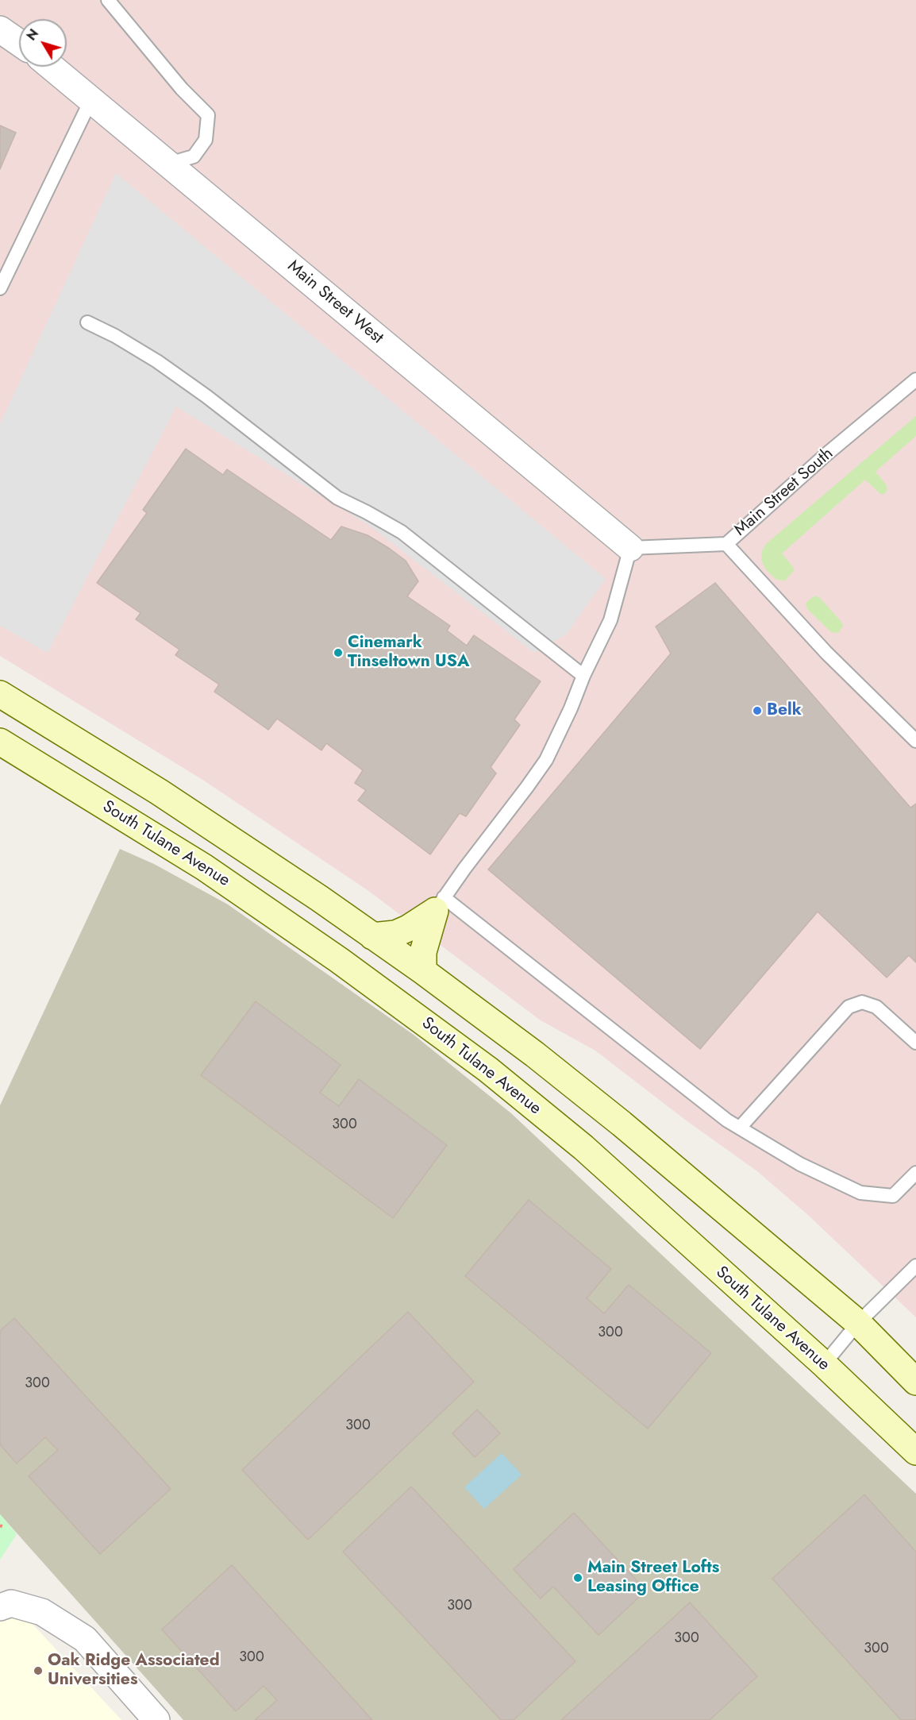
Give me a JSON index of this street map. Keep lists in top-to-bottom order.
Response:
{
  "streets": {
    "main road": ["South Tulane Avenue"],
    "street": ["Main Street West"],
    "lane": ["Main Street South"]
  },
  "crossings": [
    ["Main Street West", "Main Street South"]
  ],
  "places": [
    "Cinemark Tinseltown USA",
    "Belk",
    "Main Street Lofts Leasing Office",
    "Oak Ridge Associated Universities"
  ],
  "house_numbers": [
    "300",
    "300",
    "300",
    "300",
    "300",
    "300",
    "300",
    "300"
  ],
  "north": "top left"
}
